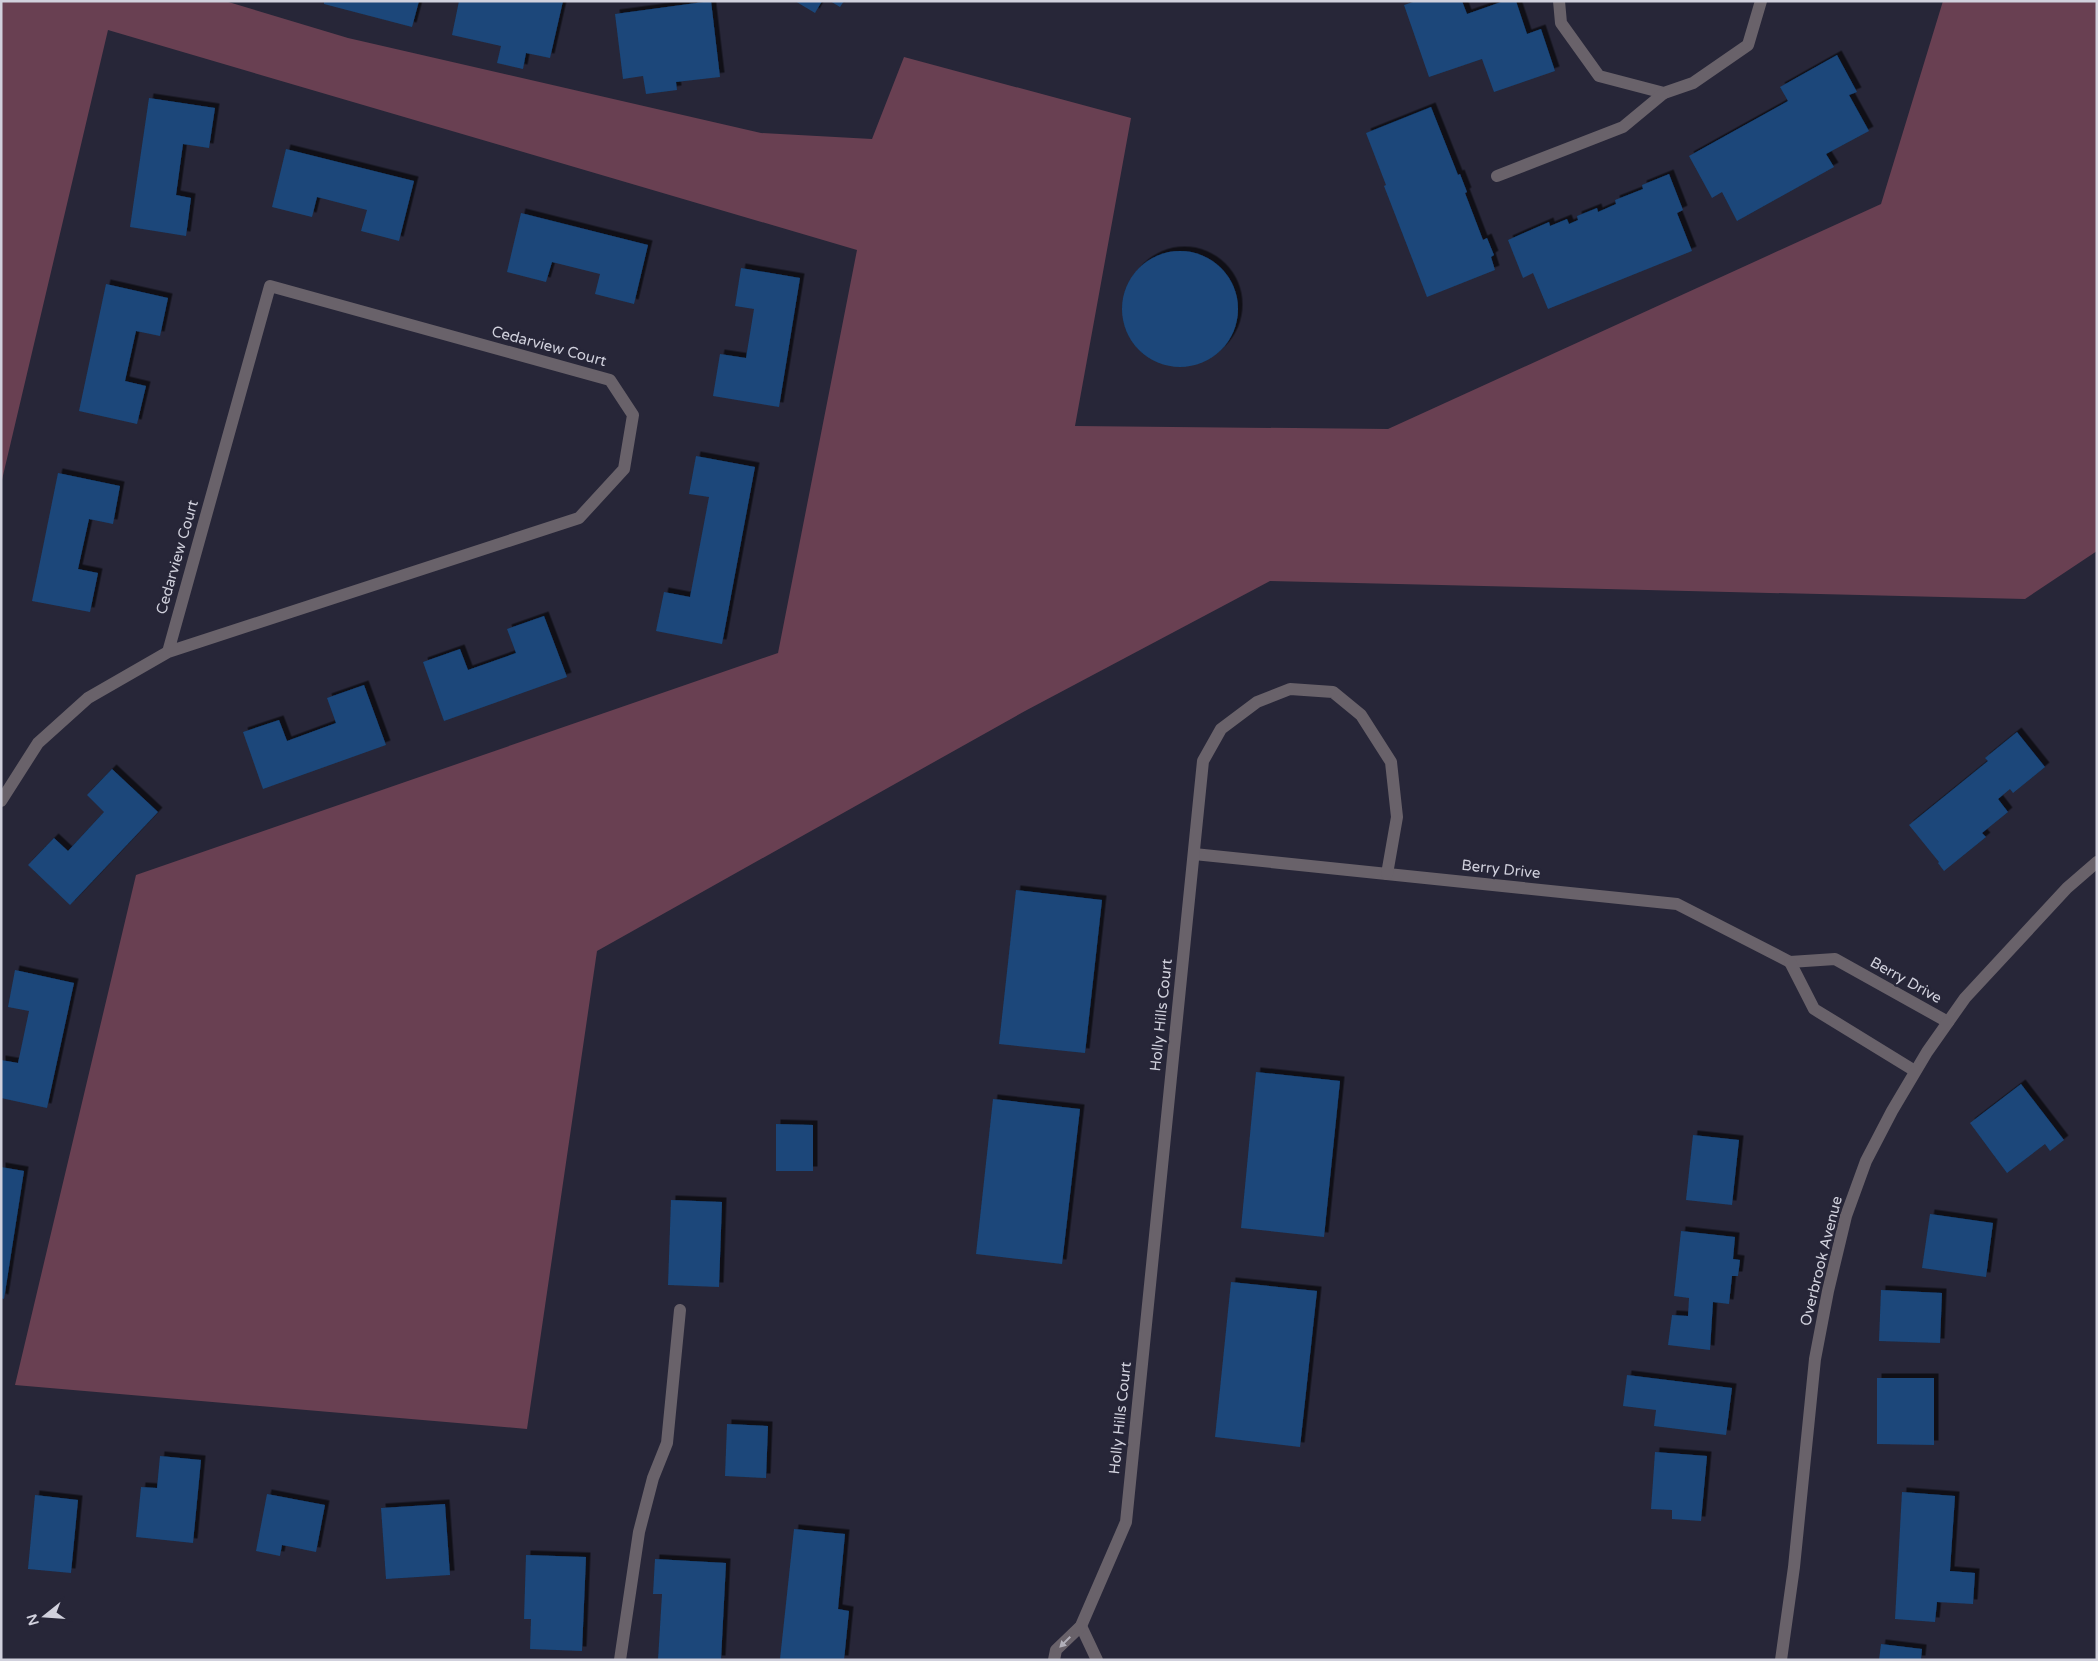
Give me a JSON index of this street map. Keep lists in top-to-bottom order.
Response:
{
  "streets": {
    "street": [
      "Cedarview Court",
      "Berry Drive",
      "Holly Hills Court",
      "Overbrook Avenue"
    ]
  },
  "crossings": [
    ["Berry Drive", "Holly Hills Court"],
    ["Berry Drive", "Overbrook Avenue"]
  ],
  "north": "left"
}
